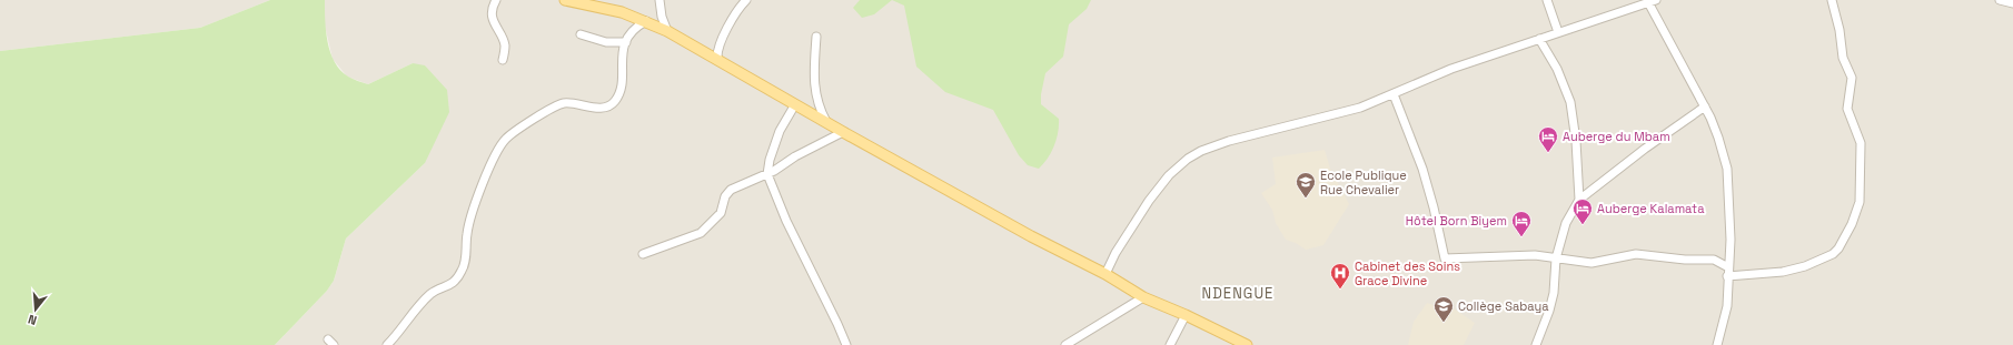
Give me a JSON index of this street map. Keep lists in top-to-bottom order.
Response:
{
  "districts": ["NDENGUE"],
  "places": {
    "hotel": ["Auberge du Mbam", "Auberge Kalamata", "Hôtel Born Biyem"],
    "school or university": ["Ecole Publique Rue Chevalier", "Collège Sabaya"],
    "hospital": ["Cabinet des Soins Grace Divine"]
  },
  "north": "bottom"
}
